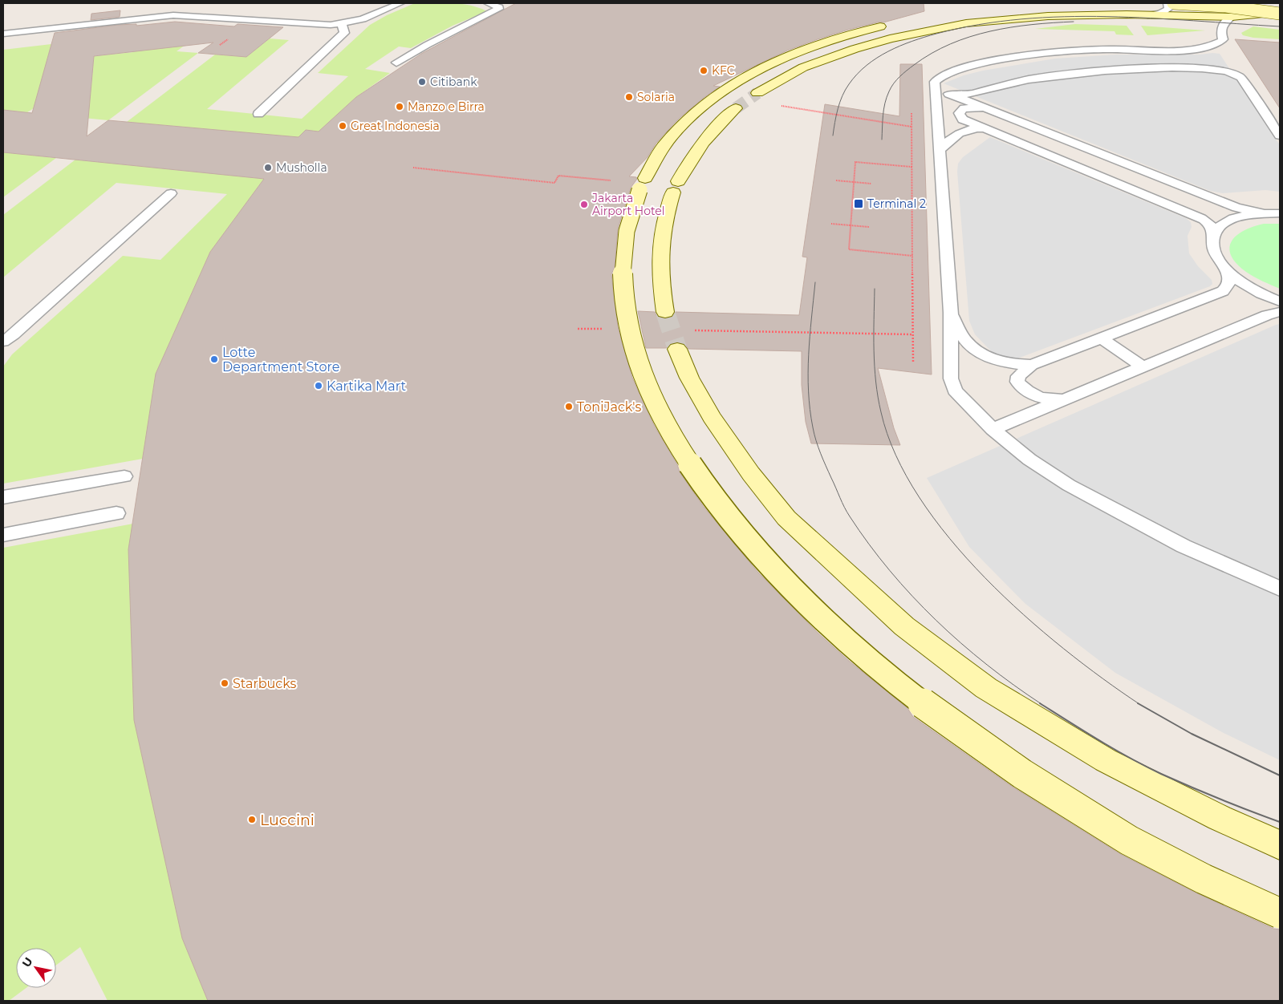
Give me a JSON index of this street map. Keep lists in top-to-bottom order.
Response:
{
  "places": {
    "other": [
      "KFC",
      "Citibank",
      "Solaria",
      "Manzo e Birra",
      "Great Indonesia",
      "Musholla",
      "Jakarta Airport Hotel",
      "Lotte Department Store",
      "Kartika Mart",
      "ToniJack's",
      "Starbucks",
      "Luccini"
    ],
    "transit": ["Terminal 2"]
  },
  "north": "top left"
}
